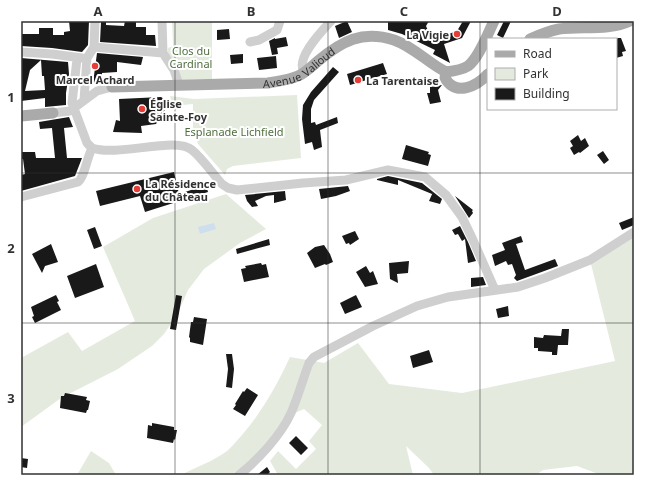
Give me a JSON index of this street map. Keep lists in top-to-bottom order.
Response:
{
  "streets": {
    "main road": ["Avenue Valioud"]
  },
  "parks": ["Clos du Cardinal", "Esplanade Lichfield"],
  "places": [
    "La Vigie",
    "Marcel Achard",
    "La Tarentaise",
    "Église Sainte-Foy",
    "La Résidence du Château"
  ],
  "legend": ["Road", "Park", "Building"],
  "grid": {
    "columns": [
      "A",
      "B",
      "C",
      "D"
    ],
    "rows": ["1", "2", "3"]
  }
}
